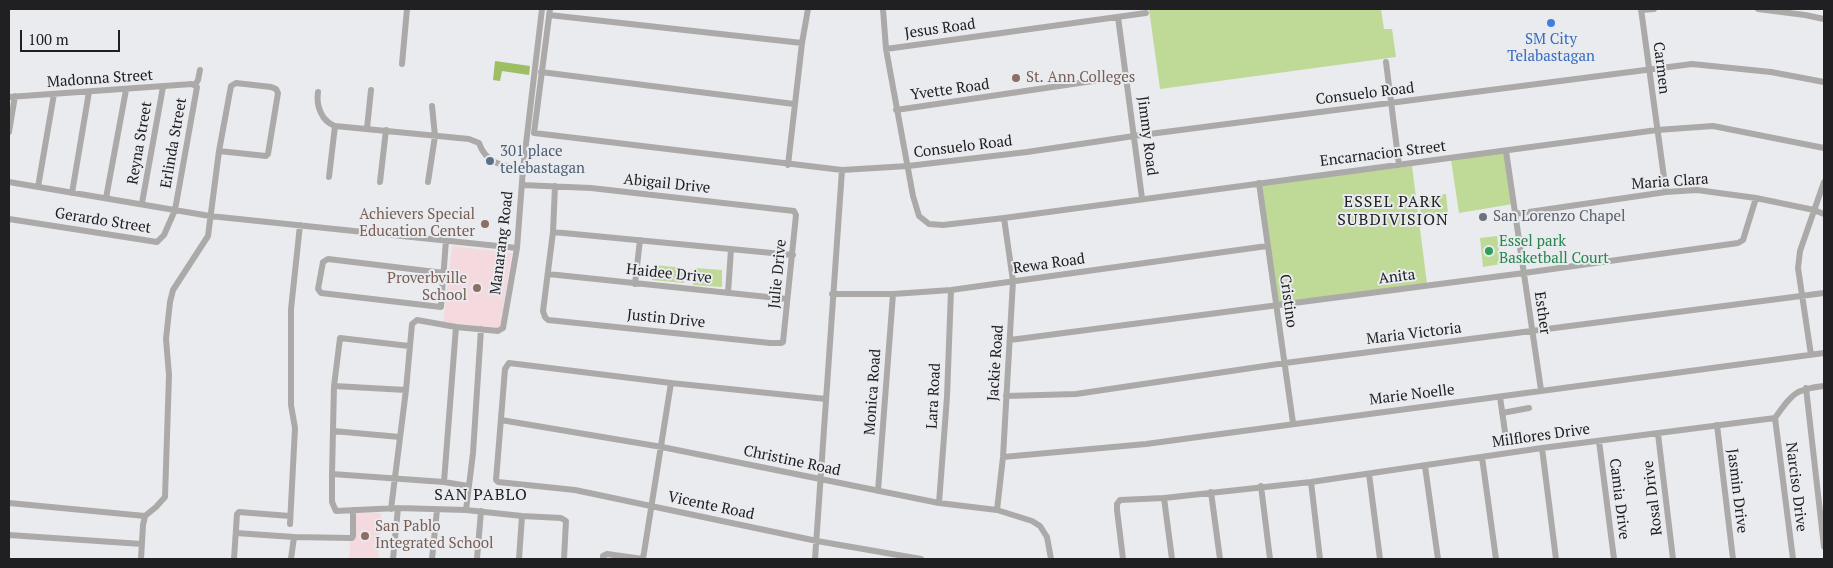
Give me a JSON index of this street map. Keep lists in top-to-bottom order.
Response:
{
  "streets": {
    "street": [
      "Jesus Road",
      "Carmen",
      "Madonna Street",
      "Yvette Road",
      "Consuelo Road",
      "Jimmy Road",
      "Reyna Street",
      "Erlinda Street",
      "Encarnacion Street",
      "Maria Clara",
      "Abigail Drive",
      "Gerardo Street",
      "Manarang Road",
      "Rewa Road",
      "Haidee Drive",
      "Julie Drive",
      "Anita",
      "Cristino",
      "Esther",
      "Justin Drive",
      "Maria Victoria",
      "Jackie Road",
      "Monica Road",
      "Marie Noelle",
      "Lara Road",
      "Milflores Drive",
      "Christine Road",
      "Narciso Drive",
      "Jasmin Drive",
      "Rosal Drive",
      "Camia Drive",
      "Vicente Road"
    ]
  },
  "crossings": [
    ["Jesus Road", "Jimmy Road"],
    ["Carmen", "Consuelo Road"],
    ["Carmen", "Encarnacion Street"],
    ["Carmen", "Maria Clara"],
    ["Madonna Street", "Reyna Street"],
    ["Madonna Street", "Erlinda Street"],
    ["Yvette Road", "Jimmy Road"],
    ["Consuelo Road", "Jimmy Road"],
    ["Consuelo Road", "Encarnacion Street"],
    ["Jimmy Road", "Encarnacion Street"],
    ["Erlinda Street", "Gerardo Street"],
    ["Encarnacion Street", "Cristino"],
    ["Encarnacion Street", "Esther"],
    ["Encarnacion Street", "Jackie Road"],
    ["Maria Clara", "Anita"],
    ["Maria Clara", "Esther"],
    ["Abigail Drive", "Manarang Road"],
    ["Abigail Drive", "Julie Drive"],
    ["Rewa Road", "Cristino"],
    ["Rewa Road", "Jackie Road"],
    ["Rewa Road", "Monica Road"],
    ["Rewa Road", "Lara Road"],
    ["Haidee Drive", "Julie Drive"],
    ["Haidee Drive", "Justin Drive"],
    ["Julie Drive", "Justin Drive"],
    ["Anita", "Cristino"],
    ["Anita", "Esther"],
    ["Anita", "Jackie Road"],
    ["Cristino", "Maria Victoria"],
    ["Cristino", "Marie Noelle"],
    ["Esther", "Maria Victoria"],
    ["Esther", "Marie Noelle"],
    ["Maria Victoria", "Jackie Road"],
    ["Jackie Road", "Marie Noelle"],
    ["Jackie Road", "Christine Road"],
    ["Monica Road", "Christine Road"],
    ["Lara Road", "Christine Road"],
    ["Milflores Drive", "Narciso Drive"],
    ["Milflores Drive", "Jasmin Drive"],
    ["Milflores Drive", "Rosal Drive"],
    ["Milflores Drive", "Camia Drive"],
    ["Christine Road", "Vicente Road"]
  ],
  "districts": ["ESSEL PARK SUBDIVISION", "SAN PABLO"],
  "places": [
    "SM City Telabastagan",
    "St. Ann Colleges",
    "301 place telebastagan",
    "San Lorenzo Chapel",
    "Achievers Special Education Center",
    "Essel park Basketball Court",
    "Proverbville School",
    "San Pablo Integrated School"
  ],
  "scale_bar": "100 m"
}
